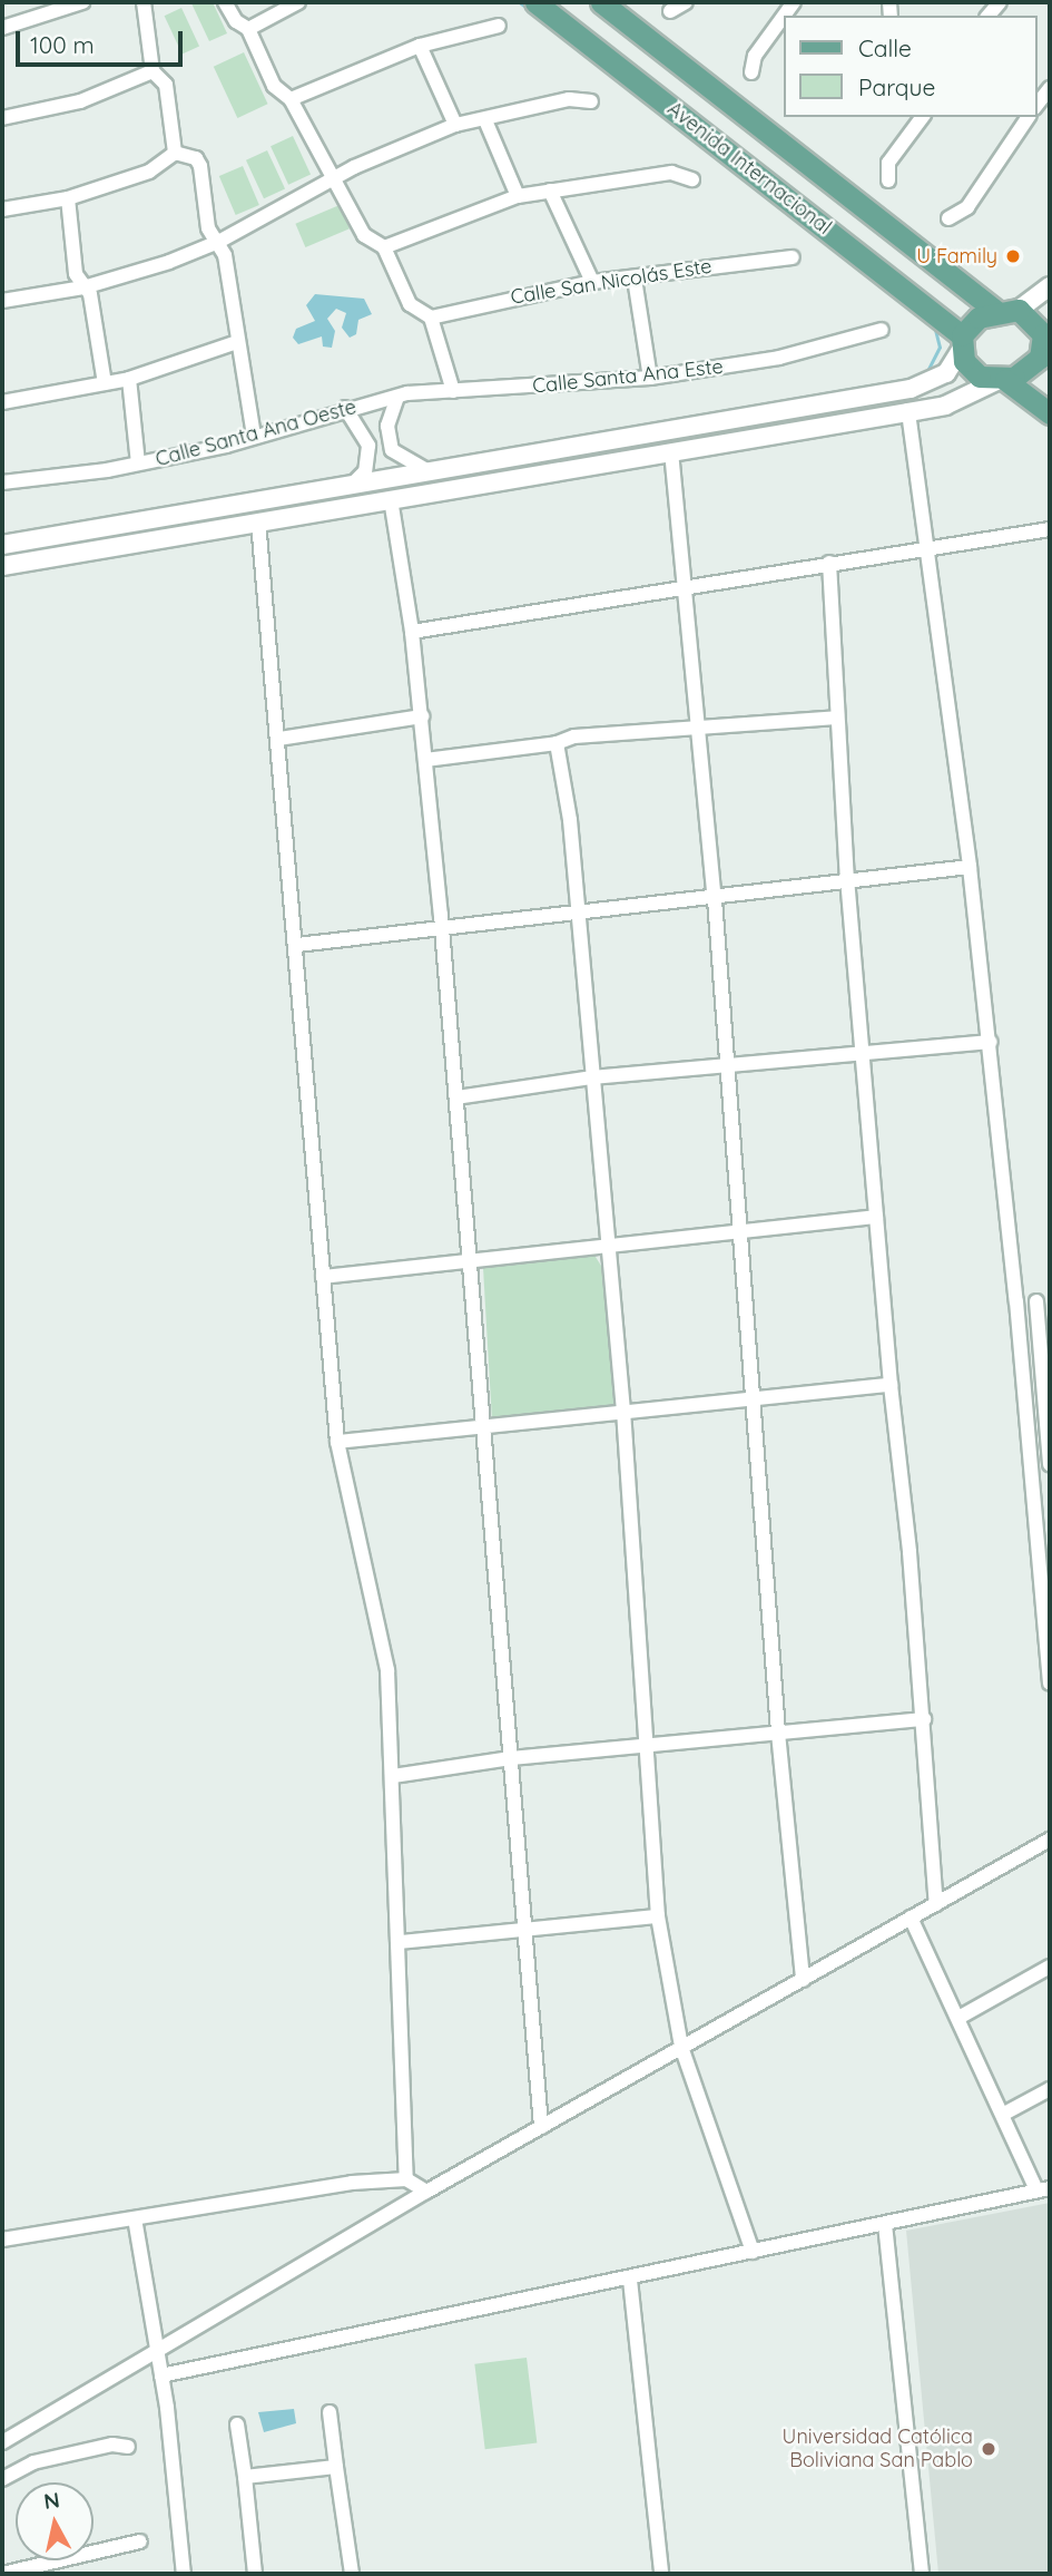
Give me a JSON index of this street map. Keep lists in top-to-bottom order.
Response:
{
  "streets": {
    "main road": ["Avenida Internacional"],
    "street": ["Calle San Nicolás Este", "Calle Santa Ana Este", "Calle Santa Ana Oeste"]
  },
  "crossings": [
    ["Calle Santa Ana Este", "Calle Santa Ana Oeste"]
  ],
  "places": ["U Family", "Universidad Católica Boliviana San Pablo"],
  "legend": ["Calle", "Parque"],
  "scale_bar": "100 m",
  "north": "top"
}
